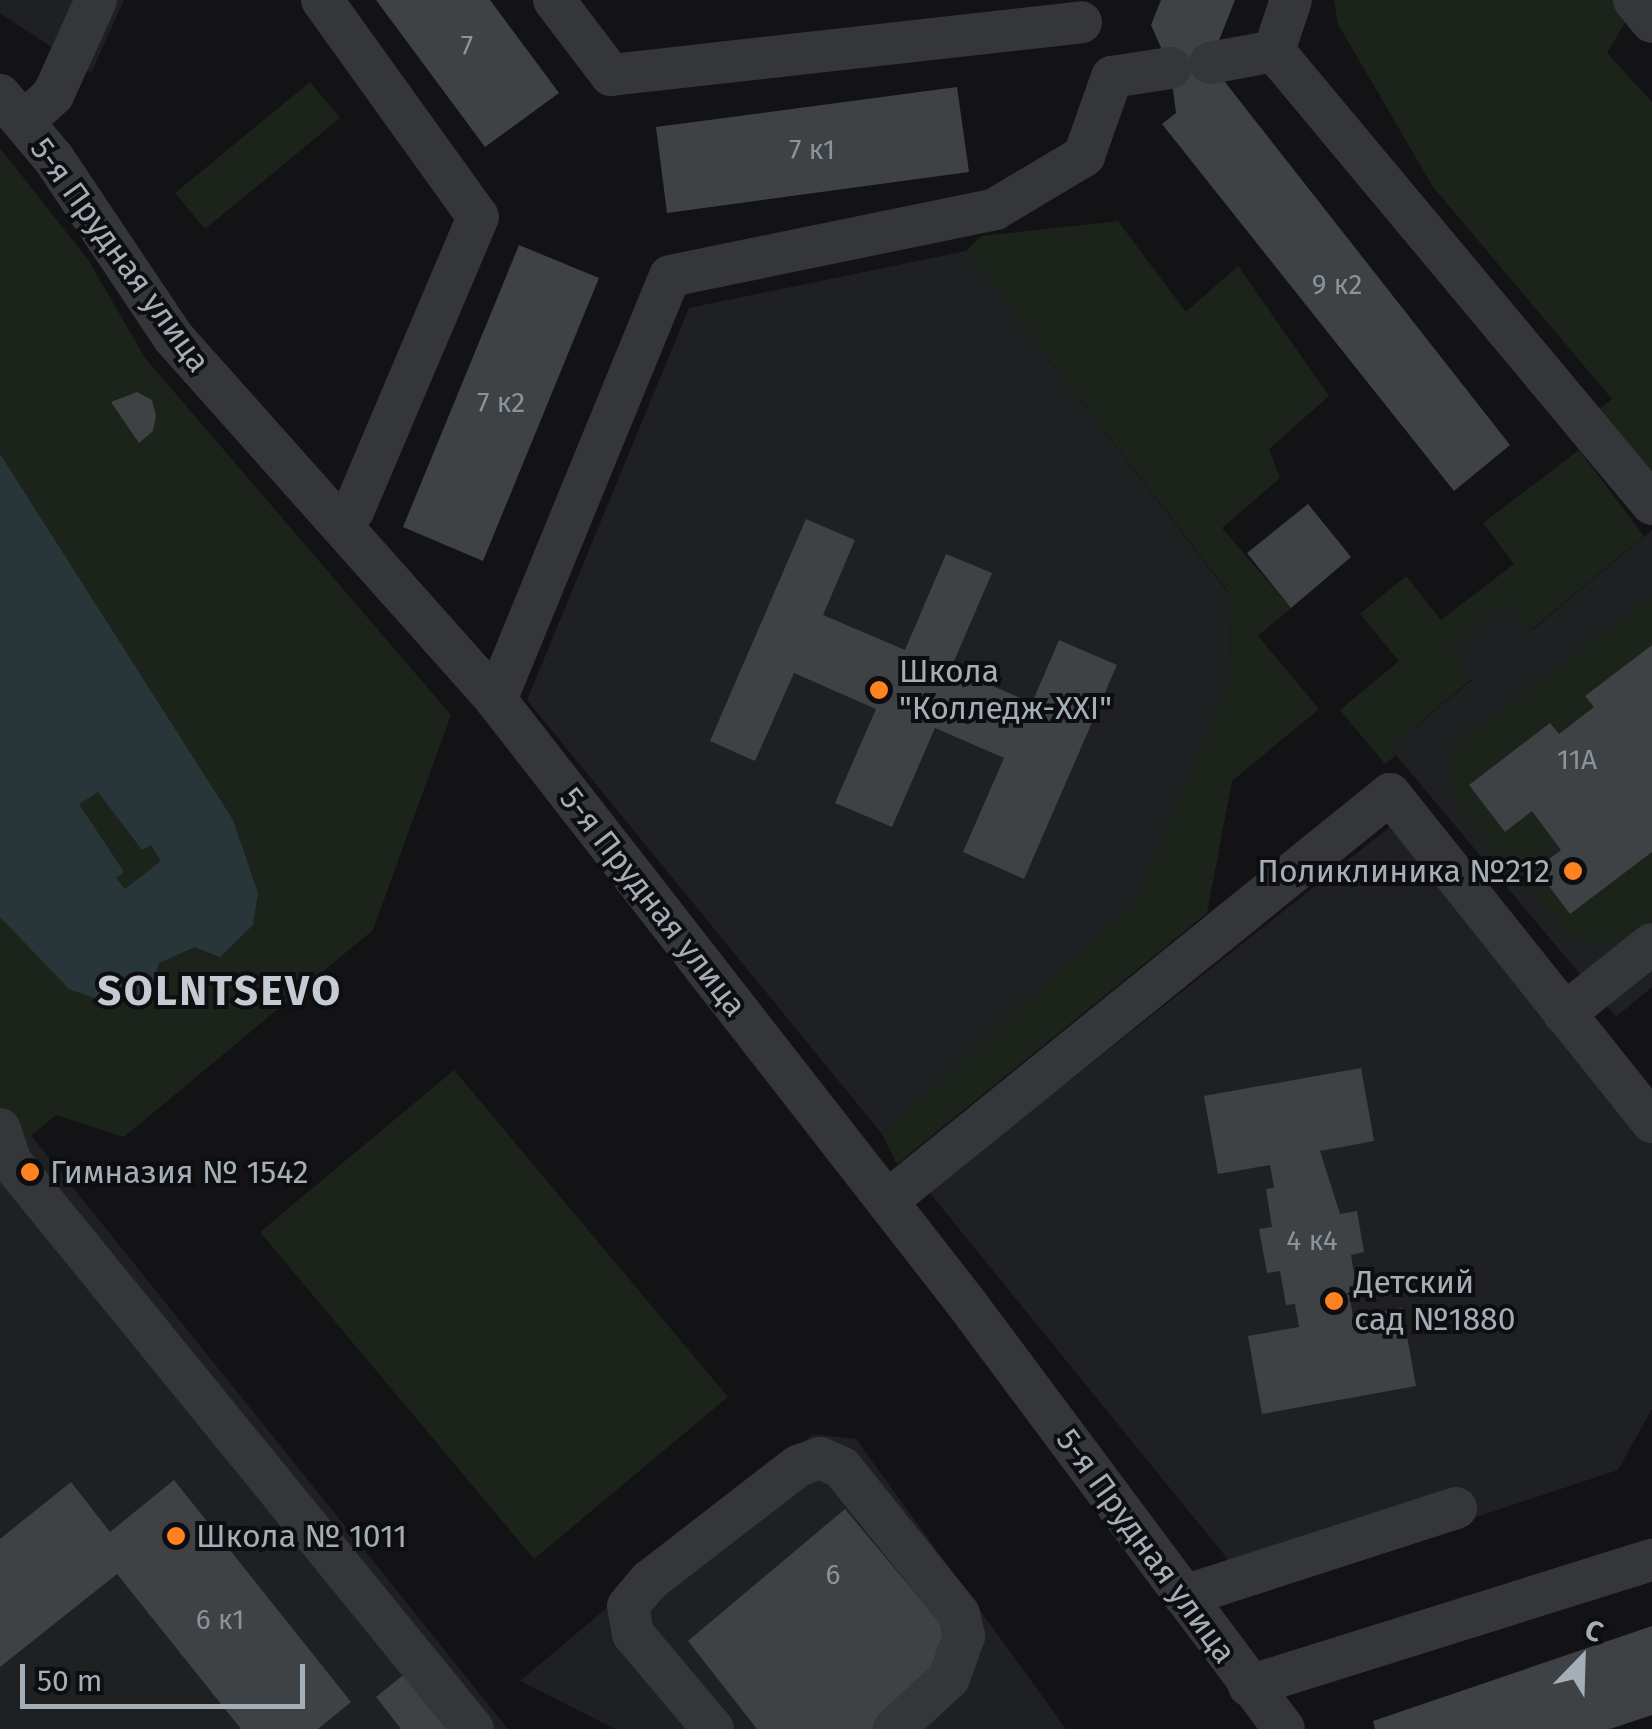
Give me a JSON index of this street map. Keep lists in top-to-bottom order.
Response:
{
  "streets": {
    "street": ["5-я Прудная улица"]
  },
  "districts": ["SOLNTSEVO"],
  "places": [
    "Школа \"Колледж-XXI\"",
    "Поликлиника №212",
    "Гимназия № 1542",
    "Детский сад №1880",
    "Школа № 1011"
  ],
  "house_numbers": [
    "7",
    "7 к1",
    "9 к2",
    "7 к2",
    "11А",
    "4 к4",
    "6",
    "6 к1"
  ],
  "scale_bar": "50 m",
  "north": "top right"
}
